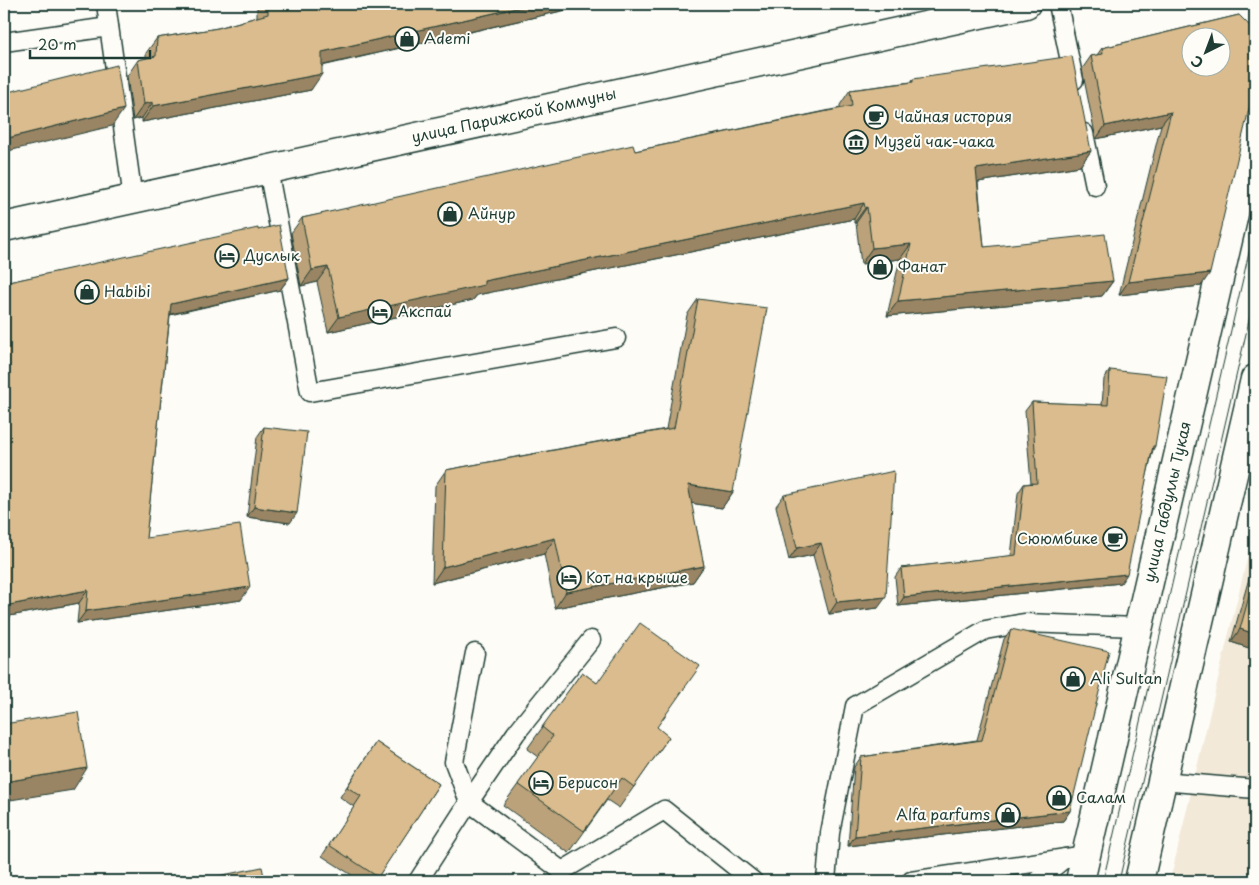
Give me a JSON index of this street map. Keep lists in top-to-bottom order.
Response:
{
  "streets": {
    "street": ["улица Парижской Коммуны", "улица Габдуллы Тукая"]
  },
  "places": {
    "shop": [
      "Ademi",
      "Айнур",
      "Фанат",
      "Habibi",
      "Ali Sultan",
      "Салам",
      "Alfa parfums"
    ],
    "cafe": ["Чайная история", "Сююмбике"],
    "museum": ["Музей чак-чака"],
    "hotel": [
      "Дуслык",
      "Акспай",
      "Кот на крыше",
      "Берисон"
    ]
  },
  "scale_bar": "20 m",
  "north": "bottom left"
}
